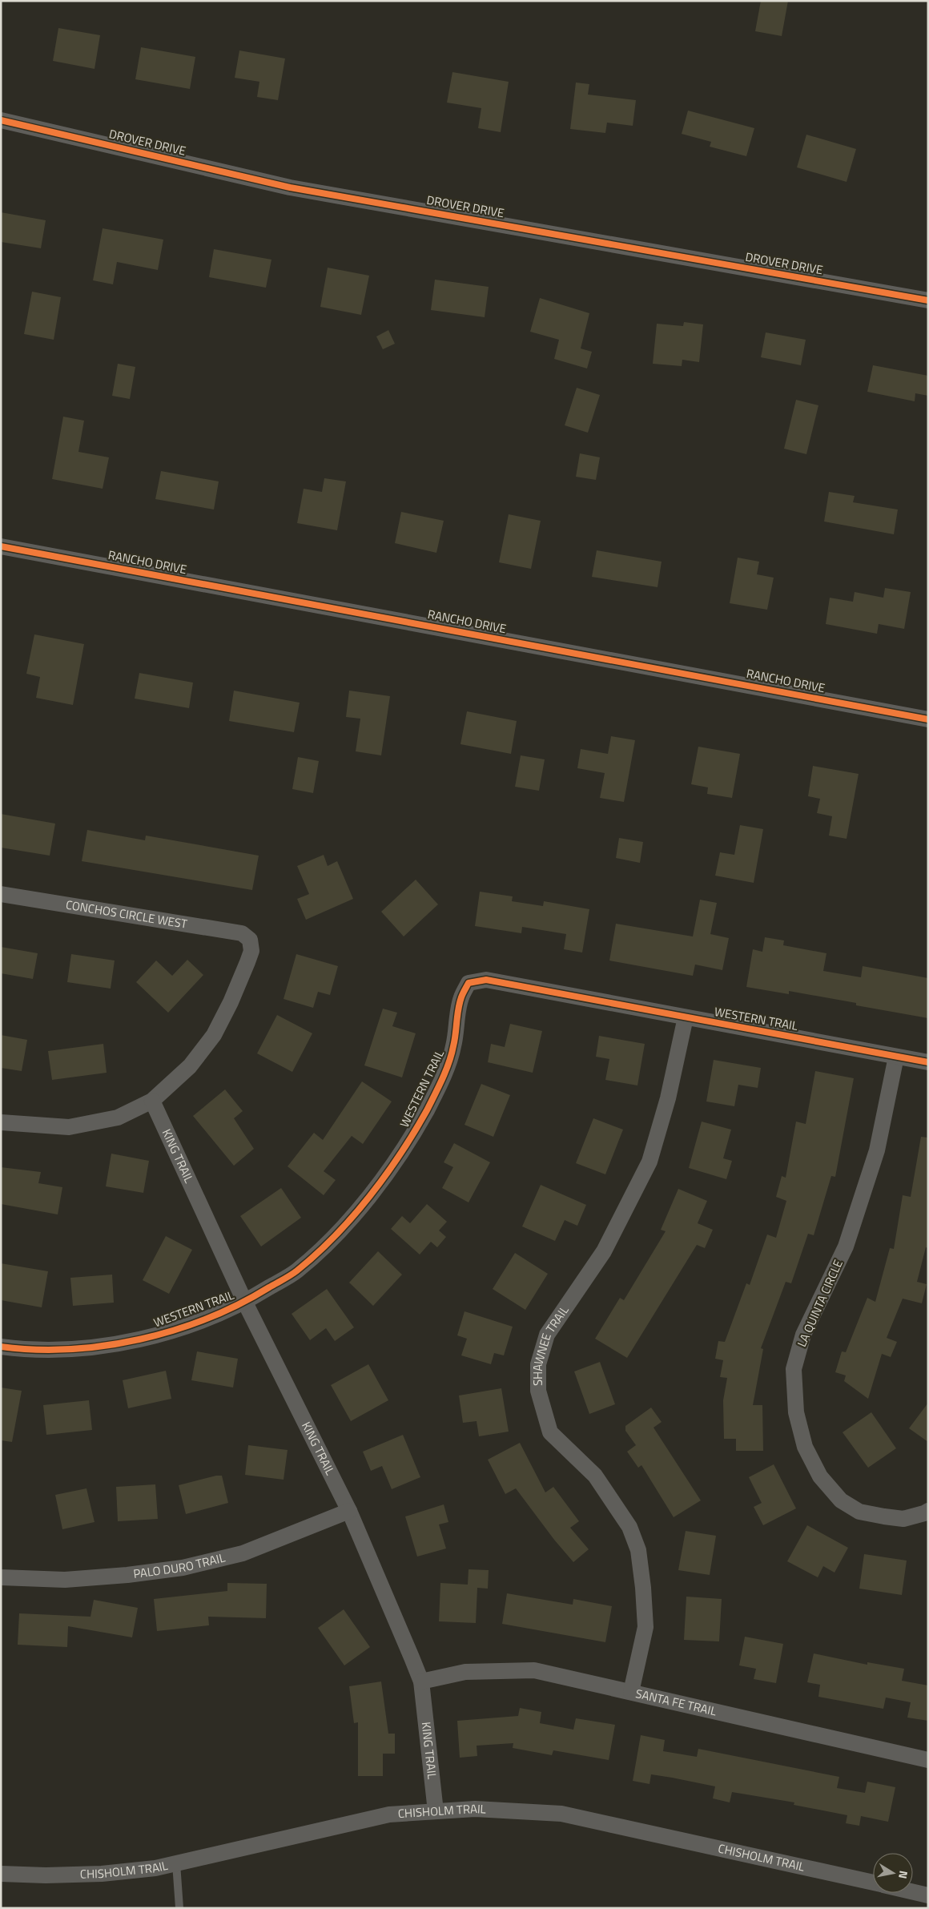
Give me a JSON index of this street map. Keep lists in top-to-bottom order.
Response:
{
  "streets": {
    "street": [
      "DROVER DRIVE",
      "RANCHO DRIVE",
      "CONCHOS CIRCLE WEST",
      "WESTERN TRAIL",
      "KING TRAIL",
      "LA QUINTA CIRCLE",
      "SHAWNEE TRAIL",
      "PALO DURO TRAIL",
      "SANTA FE TRAIL",
      "CHISHOLM TRAIL"
    ]
  },
  "crossings": [
    ["CONCHOS CIRCLE WEST", "KING TRAIL"],
    ["WESTERN TRAIL", "KING TRAIL"],
    ["WESTERN TRAIL", "LA QUINTA CIRCLE"],
    ["WESTERN TRAIL", "SHAWNEE TRAIL"],
    ["KING TRAIL", "PALO DURO TRAIL"],
    ["KING TRAIL", "SANTA FE TRAIL"],
    ["KING TRAIL", "CHISHOLM TRAIL"],
    ["SHAWNEE TRAIL", "SANTA FE TRAIL"]
  ],
  "north": "right"
}
